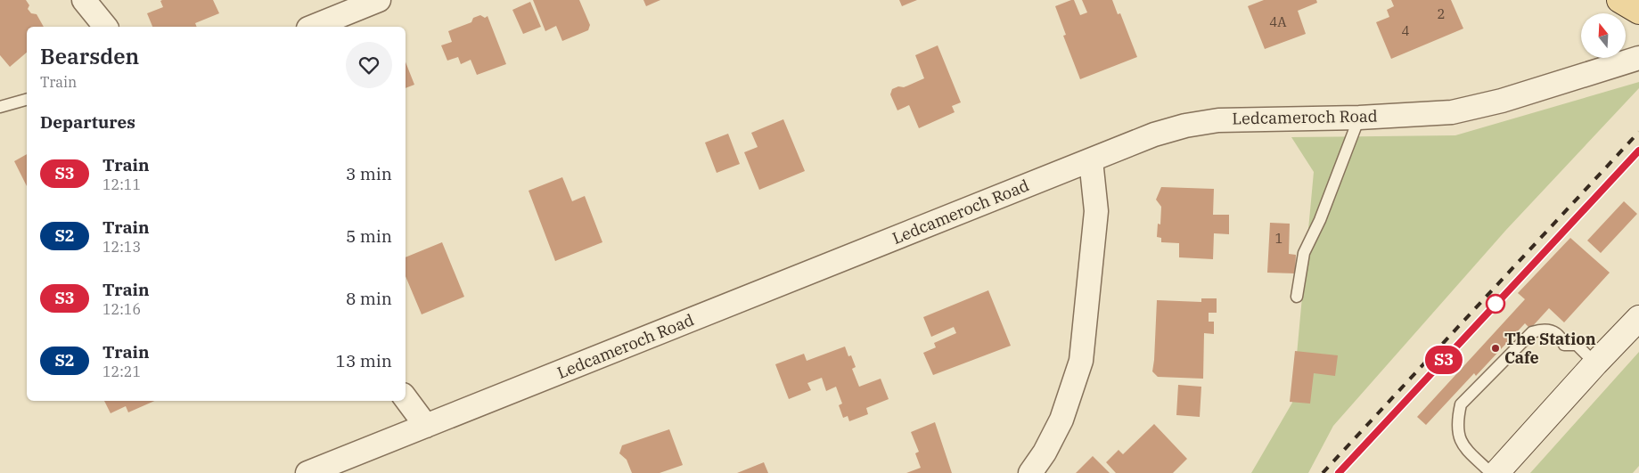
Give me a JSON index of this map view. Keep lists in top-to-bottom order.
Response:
{
  "streets": {
    "street": ["Ledcameroch Road"]
  },
  "places": ["The Station Cafe"],
  "house_numbers": [
    "2",
    "4A",
    "4",
    "1"
  ],
  "north": "top",
  "page": {
    "on_map": "S3",
    "heading": [
      ["Bearsden", "Train"],
      "Departures"
    ],
    "list": [
      {
        "mark": "S3",
        "name": "Train",
        "note": "12:11",
        "value": "3 min"
      },
      {
        "mark": "S2",
        "name": "Train",
        "note": "12:13",
        "value": "5 min"
      },
      {
        "mark": "S3",
        "name": "Train",
        "note": "12:16",
        "value": "8 min"
      },
      {
        "mark": "S2",
        "name": "Train",
        "note": "12:21",
        "value": "13 min"
      }
    ]
  }
}
